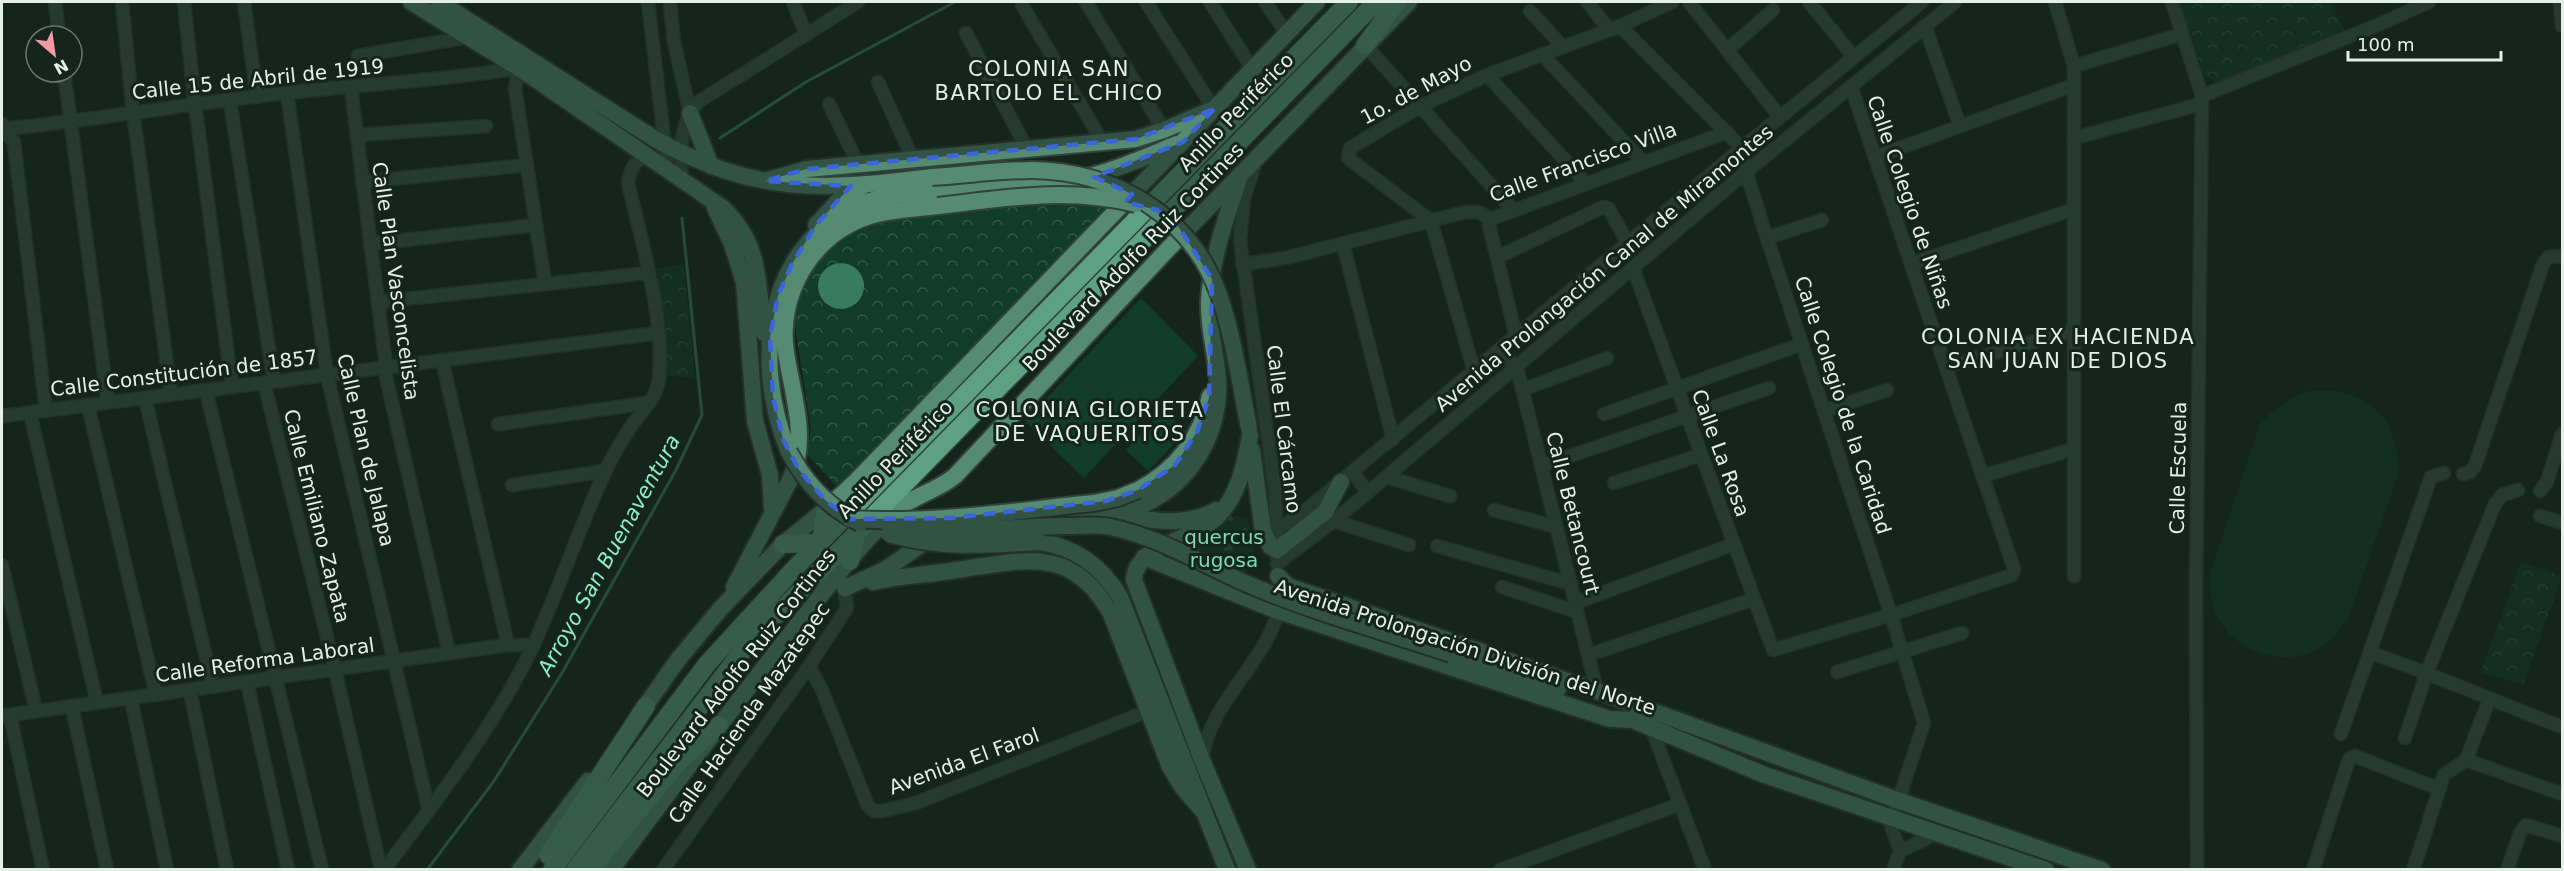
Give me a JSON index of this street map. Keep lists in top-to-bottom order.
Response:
{
  "streets": {
    "highway": ["Anillo Periférico"],
    "main road": ["Boulevard Adolfo Ruiz Cortines", "Avenida Prolongación División del Norte"],
    "street": [
      "Calle 15 de Abril de 1919",
      "1o. de Mayo",
      "Calle Francisco Villa",
      "Calle Colegio de Niñas",
      "Avenida Prolongación Canal de Miramontes",
      "Calle Plan Vasconcelista",
      "Calle Constitución de 1857",
      "Calle Colegio de la Caridad",
      "Calle El Cárcamo",
      "Calle Plan de Jalapa",
      "Calle La Rosa",
      "Calle Escuela",
      "Calle Betancourt",
      "Calle Emiliano Zapata",
      "Calle Reforma Laboral",
      "Calle Hacienda Mazatepec",
      "Avenida El Farol"
    ]
  },
  "crossings": [
    ["Calle 15 de Abril de 1919", "Calle Plan Vasconcelista"],
    ["Calle 15 de Abril de 1919", "Calle Plan de Jalapa"],
    ["Calle 15 de Abril de 1919", "Calle Emiliano Zapata"],
    ["1o. de Mayo", "Calle Francisco Villa"],
    ["Calle Francisco Villa", "Calle El Cárcamo"],
    ["Calle Colegio de Niñas", "Avenida Prolongación Canal de Miramontes"],
    ["Calle Colegio de Niñas", "Calle Colegio de la Caridad"],
    ["Calle Colegio de Niñas", "Calle La Rosa"],
    ["Boulevard Adolfo Ruiz Cortines", "Calle El Cárcamo"],
    ["Boulevard Adolfo Ruiz Cortines", "Calle Hacienda Mazatepec"],
    ["Avenida Prolongación Canal de Miramontes", "Calle Colegio de la Caridad"],
    ["Avenida Prolongación Canal de Miramontes", "Calle El Cárcamo"],
    ["Avenida Prolongación Canal de Miramontes", "Calle La Rosa"],
    ["Avenida Prolongación Canal de Miramontes", "Calle Betancourt"],
    ["Avenida Prolongación Canal de Miramontes", "Avenida Prolongación División del Norte"],
    ["Calle Plan Vasconcelista", "Calle Constitución de 1857"],
    ["Calle Plan Vasconcelista", "Calle Reforma Laboral"],
    ["Calle Constitución de 1857", "Calle Plan de Jalapa"],
    ["Calle Constitución de 1857", "Calle Emiliano Zapata"],
    ["Calle Colegio de la Caridad", "Calle La Rosa"],
    ["Calle Colegio de la Caridad", "Avenida Prolongación División del Norte"],
    ["Calle El Cárcamo", "Avenida Prolongación División del Norte"],
    ["Calle Plan de Jalapa", "Calle Reforma Laboral"],
    ["Calle Betancourt", "Avenida Prolongación División del Norte"],
    ["Calle Emiliano Zapata", "Calle Reforma Laboral"],
    ["Calle Hacienda Mazatepec", "Avenida El Farol"]
  ],
  "districts": ["COLONIA SAN BARTOLO EL CHICO", "COLONIA EX HACIENDA SAN JUAN DE DIOS", "COLONIA GLORIETA DE VAQUERITOS"],
  "water": ["Arroyo San Buenaventura"],
  "parks": ["quercus rugosa"],
  "scale_bar": "100 m",
  "north": "bottom right"
}
